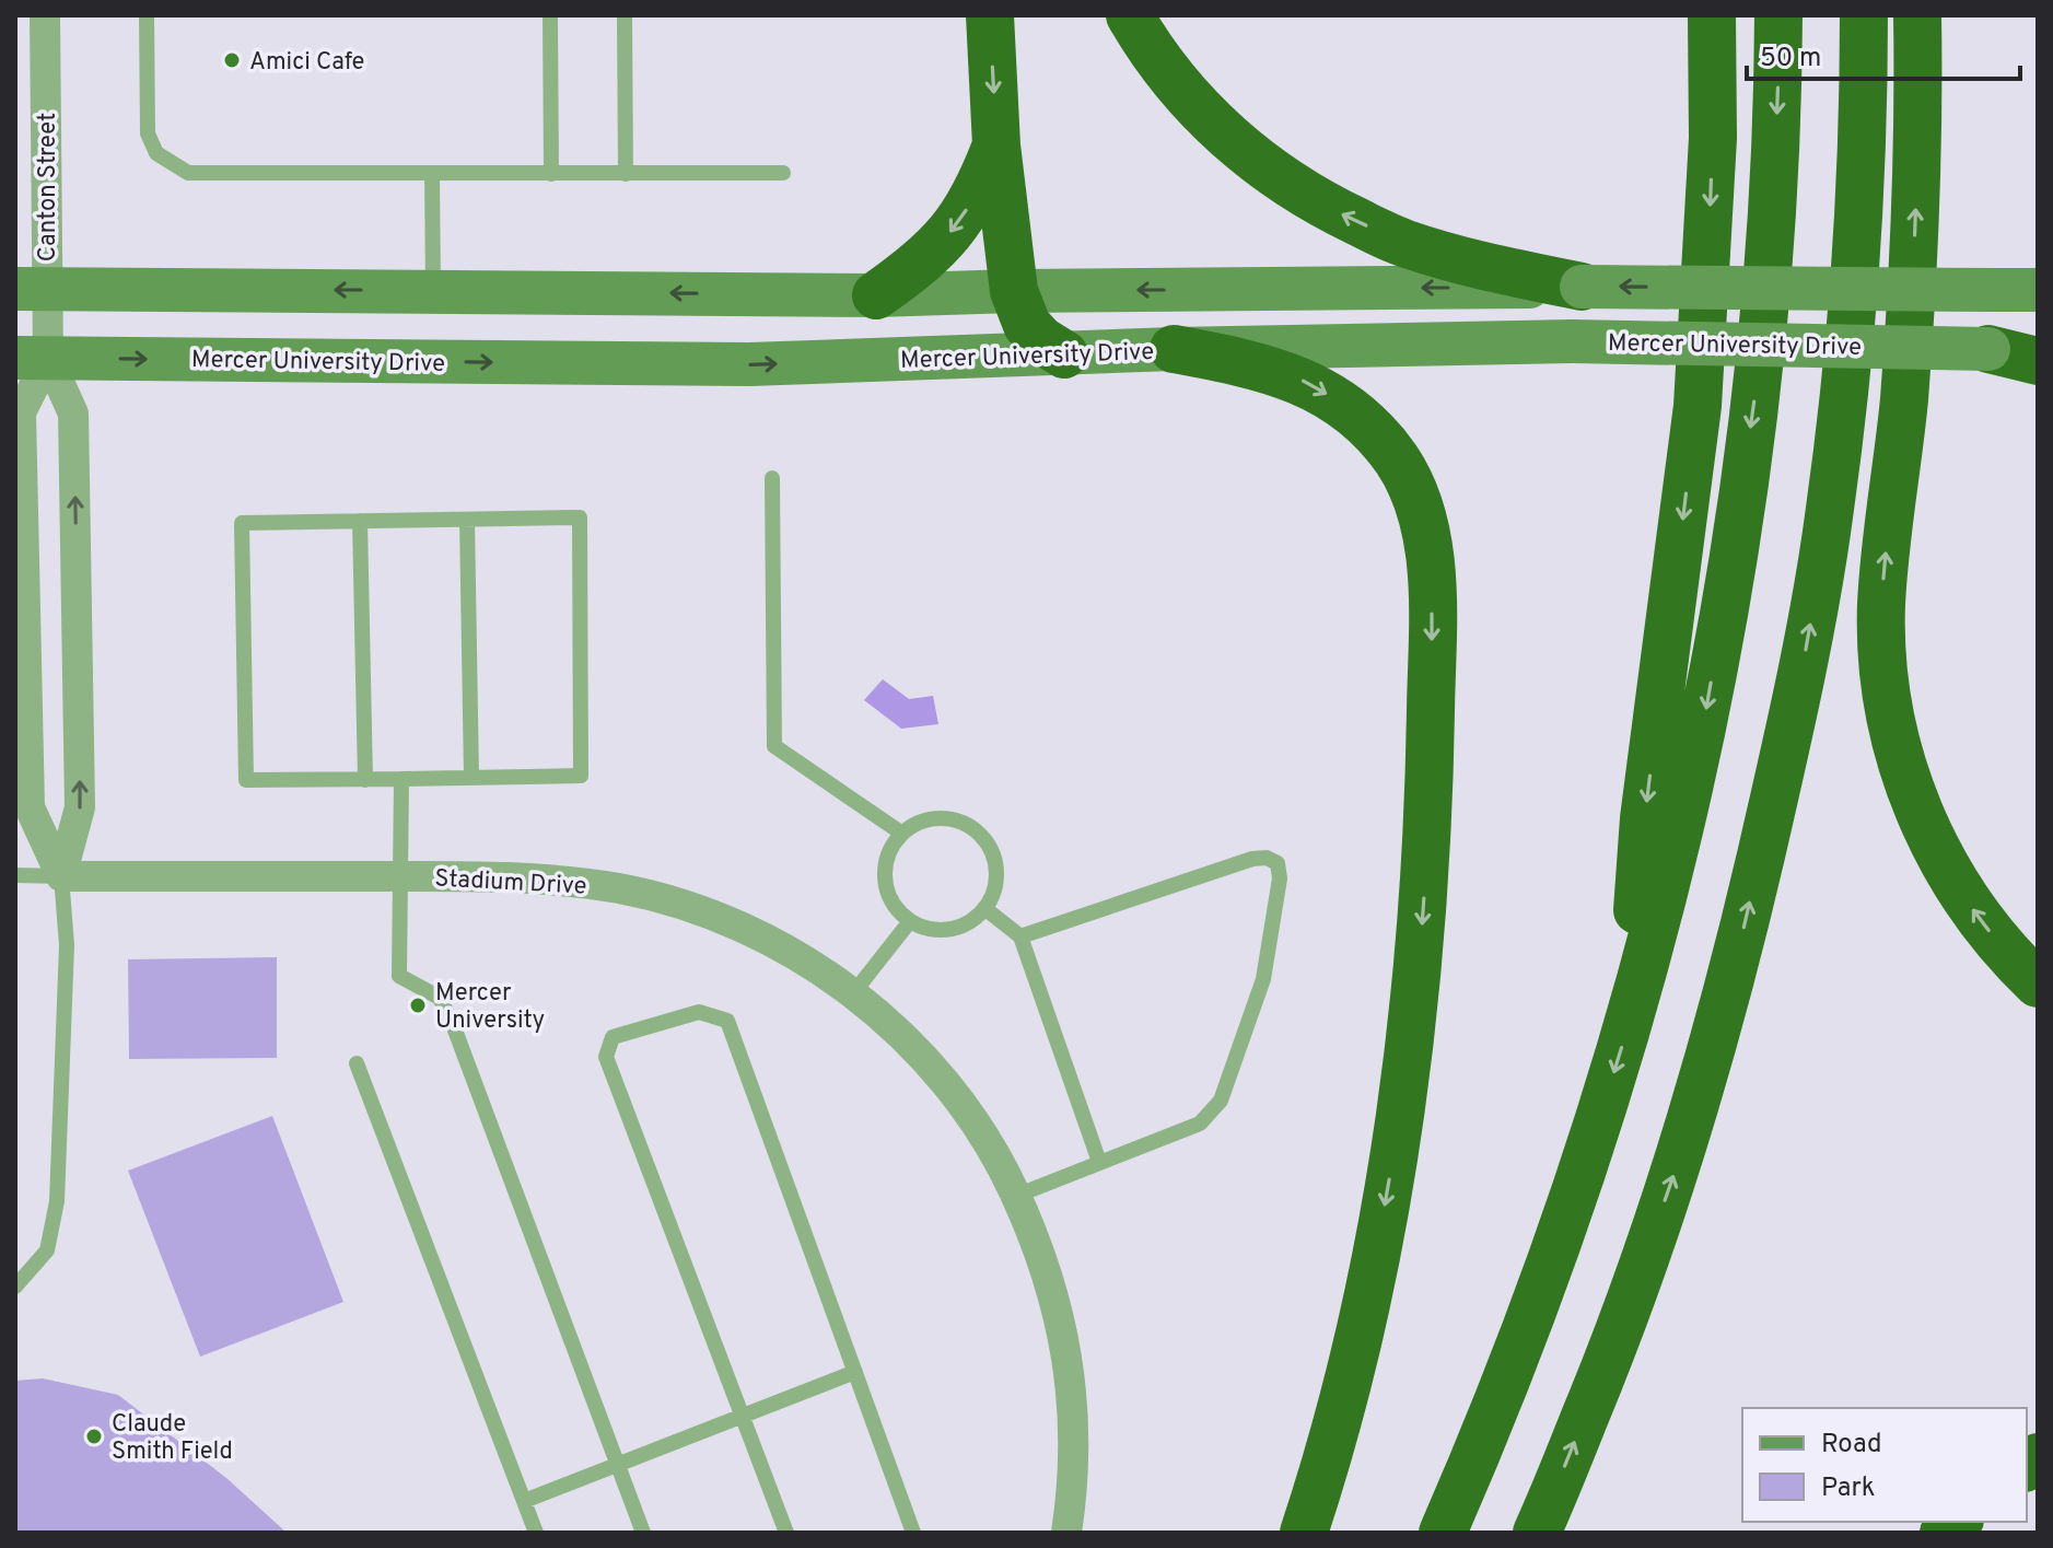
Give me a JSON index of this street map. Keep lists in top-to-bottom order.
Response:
{
  "streets": {
    "street": ["Canton Street", "Mercer University Drive", "Stadium Drive"]
  },
  "crossings": [
    ["Canton Street", "Mercer University Drive"]
  ],
  "places": ["Amici Cafe", "Mercer University", "Claude Smith Field"],
  "legend": ["Road", "Park"],
  "scale_bar": "50 m"
}
